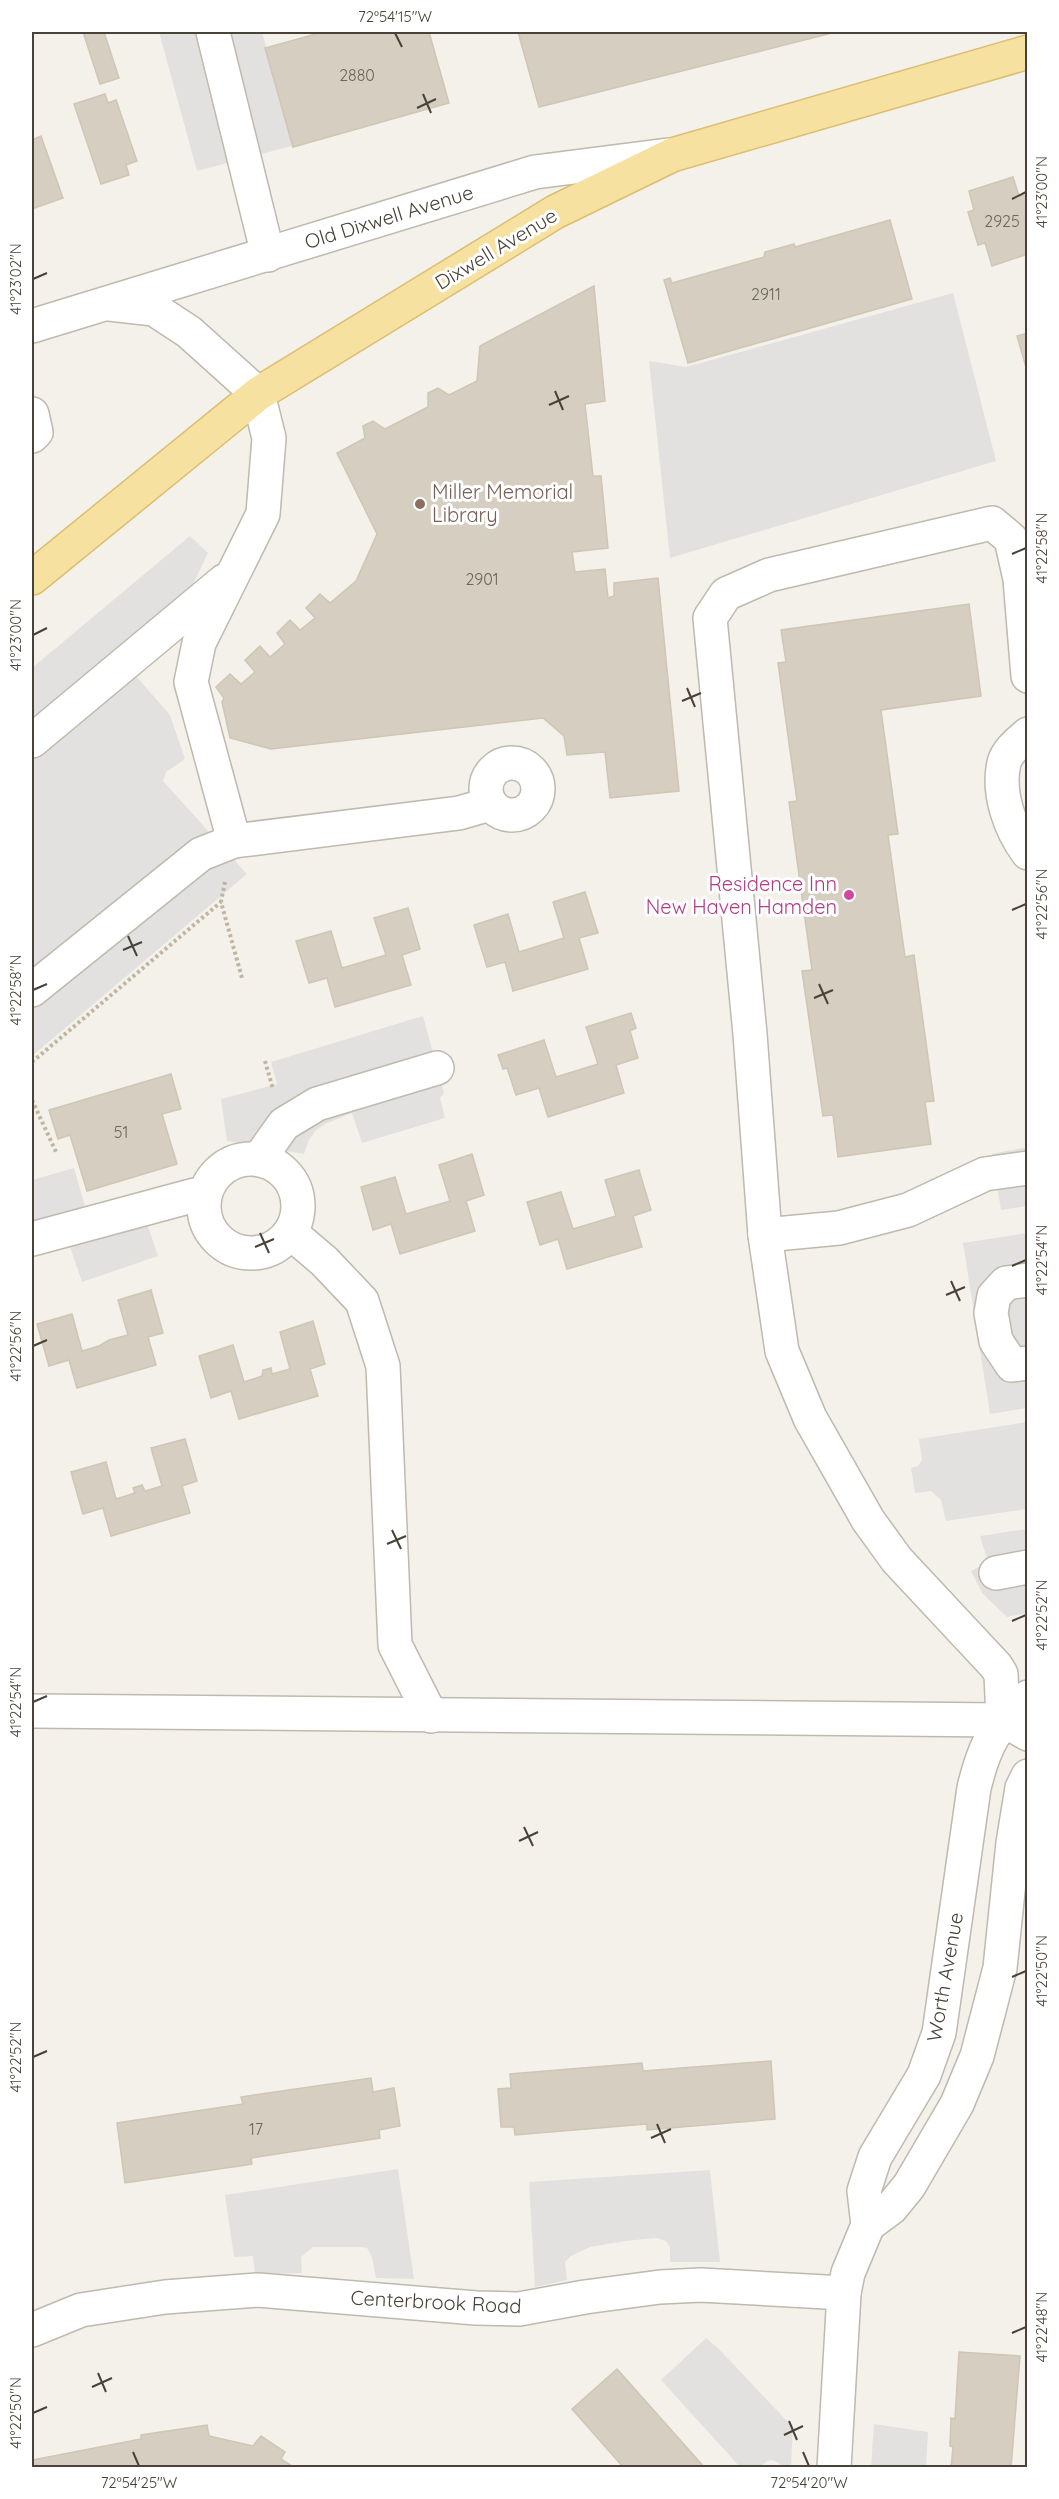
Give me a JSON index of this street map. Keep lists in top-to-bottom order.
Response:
{
  "streets": {
    "main road": ["Dixwell Avenue"],
    "street": ["Old Dixwell Avenue", "Worth Avenue", "Centerbrook Road"]
  },
  "crossings": [
    ["Old Dixwell Avenue", "Dixwell Avenue"],
    ["Worth Avenue", "Centerbrook Road"]
  ],
  "places": ["Miller Memorial Library", "Residence Inn New Haven Hamden"],
  "house_numbers": [
    "2880",
    "2925",
    "2911",
    "2901",
    "51",
    "17"
  ],
  "coordinates": [
    "72°54'15\"W",
    "41°23'00\"N",
    "41°23'02\"N",
    "41°22'58\"N",
    "41°22'56\"N",
    "41°22'54\"N",
    "41°22'52\"N",
    "41°22'50\"N",
    "41°22'48\"N",
    "72°54'25\"W",
    "72°54'20\"W"
  ]
}
